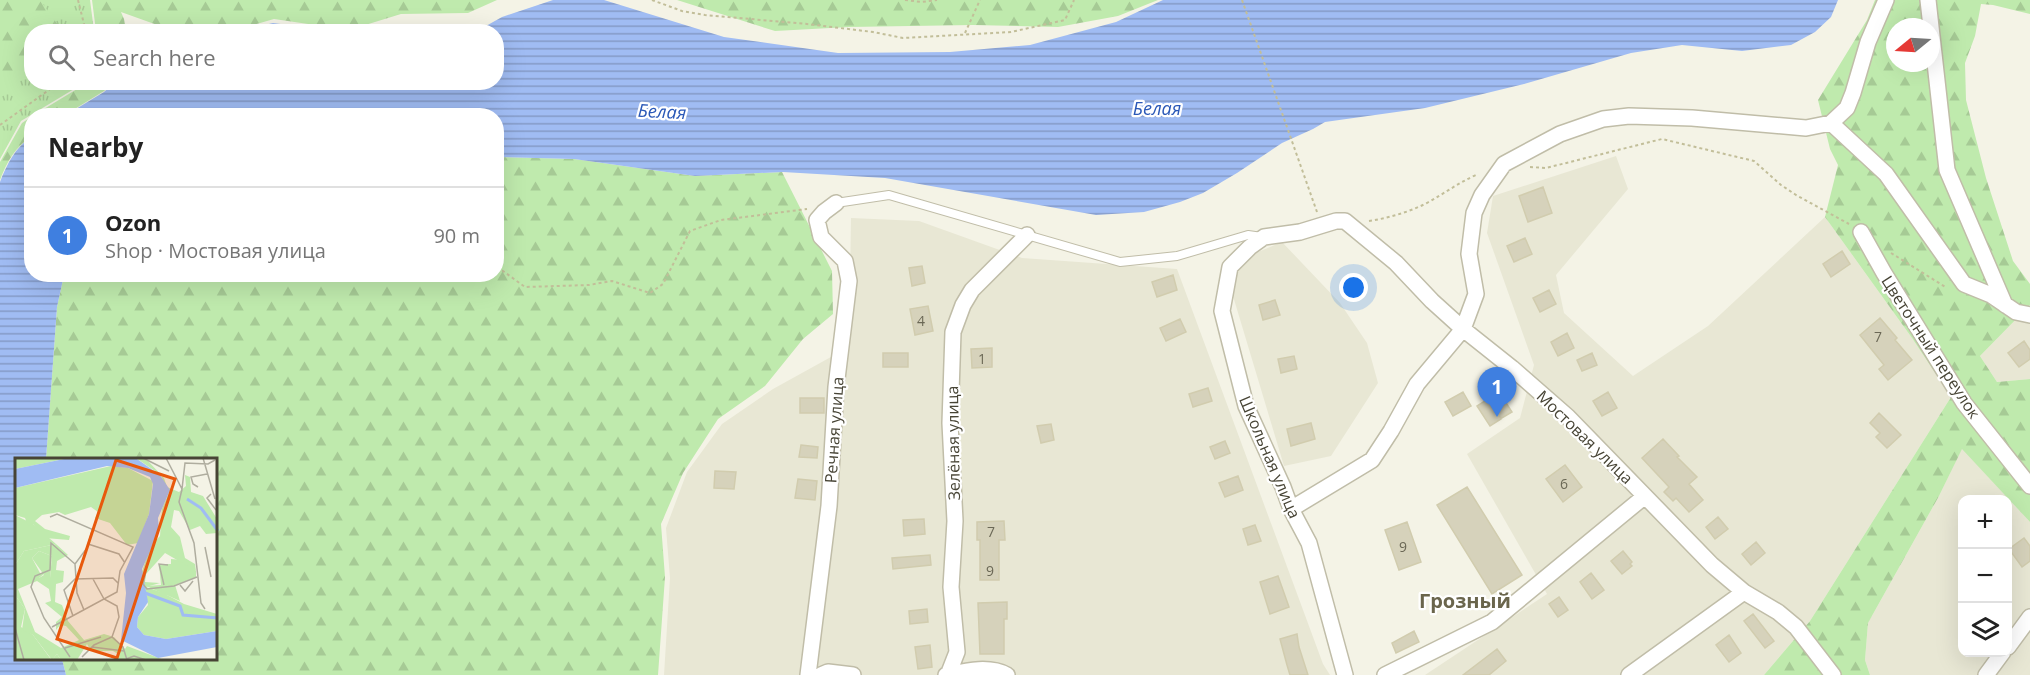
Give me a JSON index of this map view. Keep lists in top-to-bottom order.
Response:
{
  "streets": {
    "street": [
      "Цветочный переулок",
      "Речная улица",
      "Мостовая улица",
      "Зелёная улица",
      "Школьная улица"
    ]
  },
  "districts": ["Грозный"],
  "water": ["Белая"],
  "house_numbers": [
    "4",
    "7",
    "1",
    "6",
    "7",
    "9",
    "9"
  ],
  "north": "left",
  "page": {
    "search": "Search here",
    "heading": "Nearby",
    "list": [
      {
        "mark": "1",
        "name": "Ozon",
        "note": "Shop · Мостовая улица",
        "value": "90 m"
      }
    ],
    "pins": "1",
    "map_buttons": ["+", "−"]
  }
}
